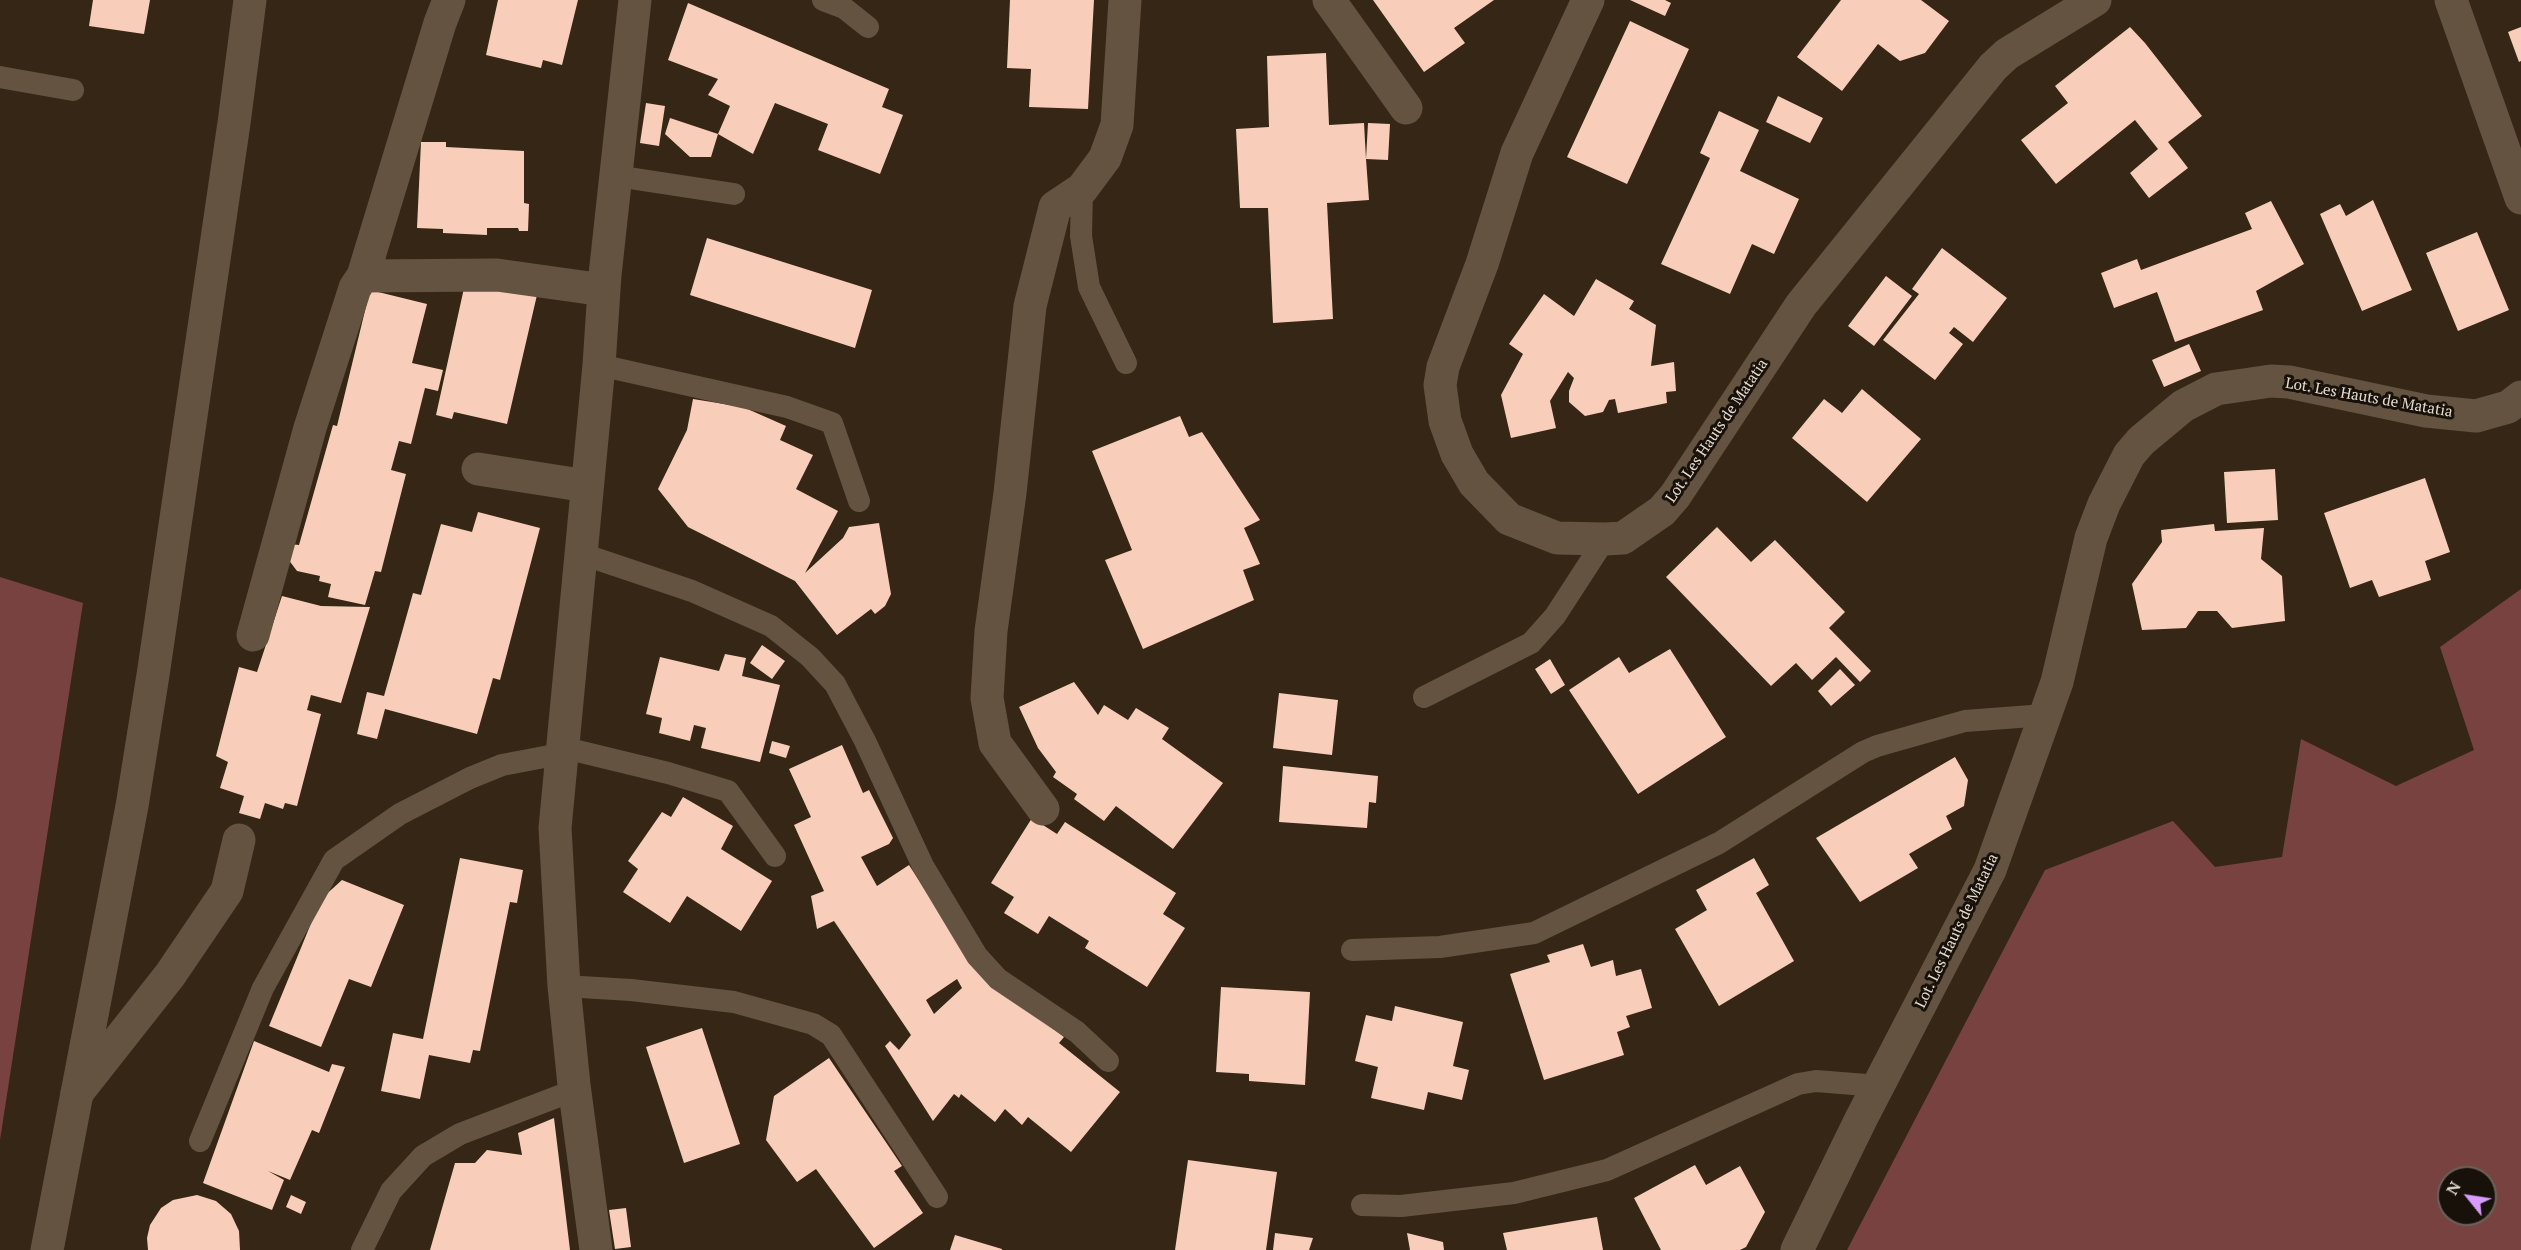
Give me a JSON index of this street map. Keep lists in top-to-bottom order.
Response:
{
  "streets": {
    "street": ["Lot. Les Hauts de Matatia"]
  },
  "north": "top left"
}
